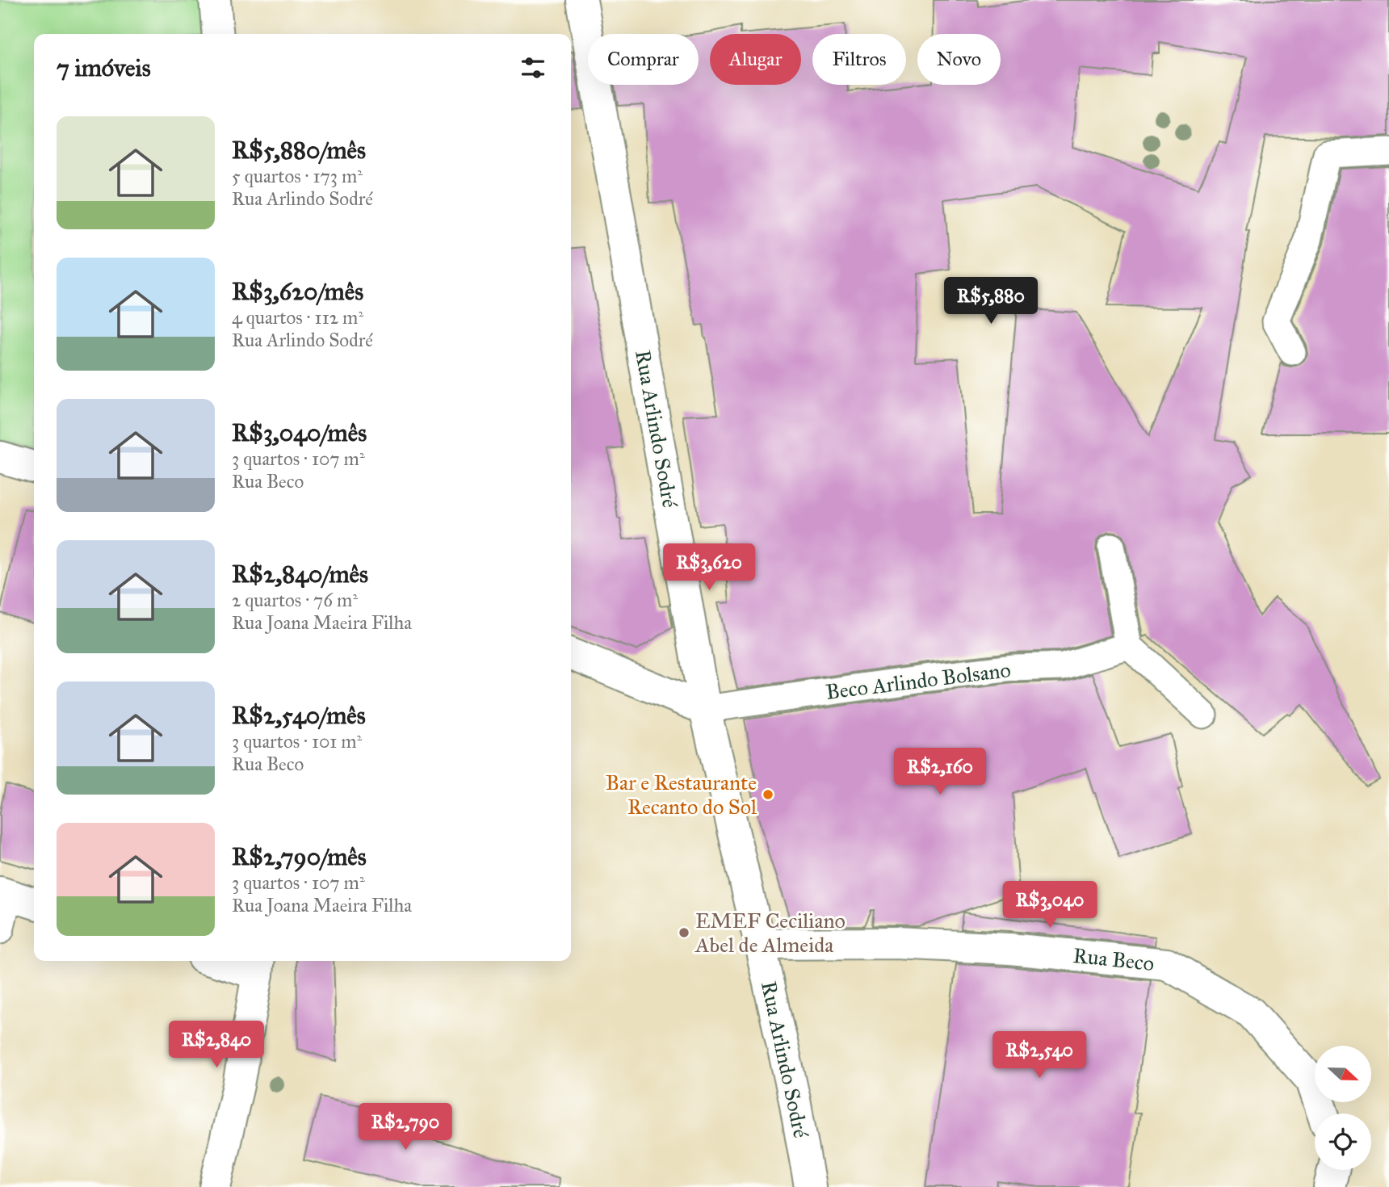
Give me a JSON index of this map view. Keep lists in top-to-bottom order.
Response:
{
  "streets": {
    "street": ["Rua Arlindo Sodré", "Rua Beco"],
    "lane": ["Beco Arlindo Bolsano"]
  },
  "crossings": [
    ["Rua Arlindo Sodré", "Beco Arlindo Bolsano"],
    ["Rua Arlindo Sodré", "Rua Beco"]
  ],
  "places": ["Bar e Restaurante Recanto do Sol", "EMEF Ceciliano Abel de Almeida"],
  "north": "right",
  "page": {
    "chip": [
      "Comprar",
      "Alugar",
      "Filtros",
      "Novo"
    ],
    "heading": "7 imóveis",
    "list": [
      {
        "name": "R$5,880/mês",
        "note": "5 quartos · 173 m² · Rua Arlindo Sodré"
      },
      {
        "name": "R$3,620/mês",
        "note": "4 quartos · 112 m² · Rua Arlindo Sodré"
      },
      {
        "name": "R$3,040/mês",
        "note": "3 quartos · 107 m² · Rua Beco"
      },
      {
        "name": "R$2,840/mês",
        "note": "2 quartos · 76 m² · Rua Joana Maeira Filha"
      },
      {
        "name": "R$2,540/mês",
        "note": "3 quartos · 101 m² · Rua Beco"
      },
      {
        "name": "R$2,790/mês",
        "note": "3 quartos · 107 m² · Rua Joana Maeira Filha"
      }
    ],
    "price": [
      "R$5,880",
      "R$3,620",
      "R$2,160",
      "R$3,040",
      "R$2,840",
      "R$2,540",
      "R$2,790"
    ]
  }
}
